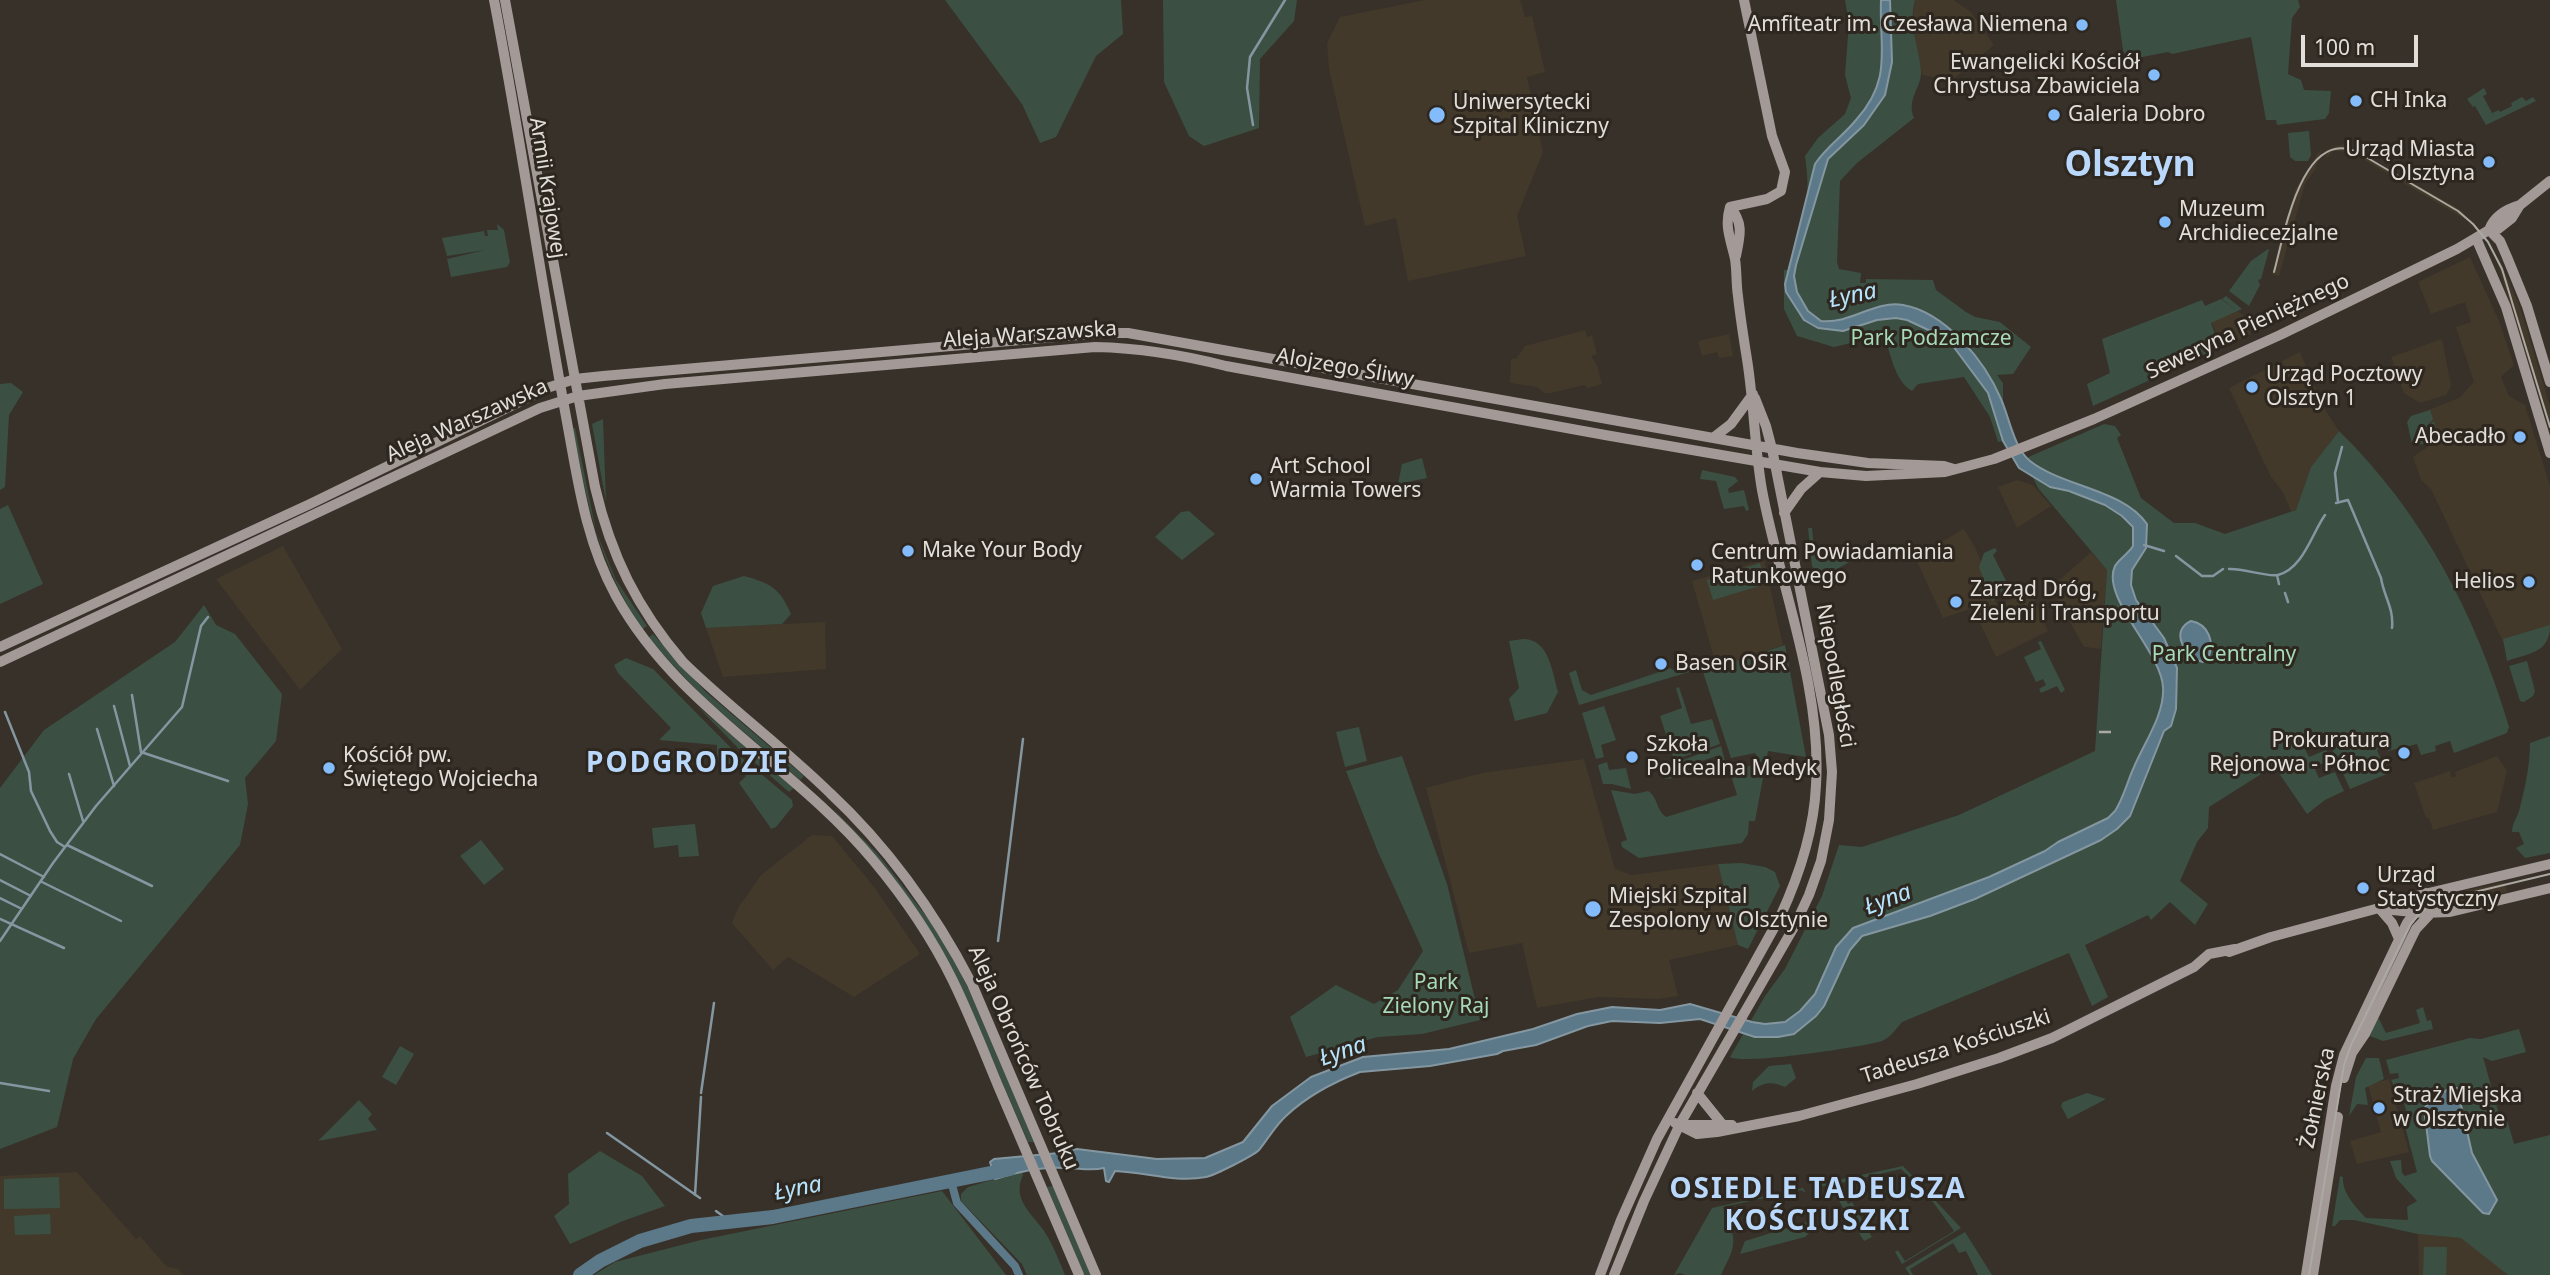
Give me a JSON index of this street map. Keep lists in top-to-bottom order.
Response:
{
  "streets": {
    "street": [
      "Armii Krajowej",
      "Seweryna Pieniężnego",
      "Aleja Warszawska",
      "Alojzego Śliwy",
      "Niepodległości",
      "Tadeusza Kościuszki",
      "Aleja Obrońców Tobruku",
      "Żołnierska"
    ]
  },
  "crossings": [
    ["Armii Krajowej", "Aleja Warszawska"],
    ["Armii Krajowej", "Aleja Obrońców Tobruku"],
    ["Seweryna Pieniężnego", "Alojzego Śliwy"],
    ["Aleja Warszawska", "Alojzego Śliwy"],
    ["Aleja Warszawska", "Aleja Obrońców Tobruku"],
    ["Alojzego Śliwy", "Niepodległości"],
    ["Niepodległości", "Tadeusza Kościuszki"],
    ["Tadeusza Kościuszki", "Żołnierska"]
  ],
  "districts": ["Olsztyn", "PODGRODZIE", "OSIEDLE TADEUSZA KOŚCIUSZKI"],
  "water": ["Łyna"],
  "parks": ["Park Podzamcze", "Park Centralny", "Park Zielony Raj"],
  "places": [
    "Amfiteatr im. Czesława Niemena",
    "Ewangelicki Kościół Chrystusa Zbawiciela",
    "CH Inka",
    "Uniwersytecki Szpital Kliniczny",
    "Galeria Dobro",
    "Urząd Miasta Olsztyna",
    "Muzeum Archidiecezjalne",
    "Urząd Pocztowy Olsztyn 1",
    "Abecadło",
    "Art School Warmia Towers",
    "Make Your Body",
    "Centrum Powiadamiania Ratunkowego",
    "Helios",
    "Zarząd Dróg, Zieleni i Transportu",
    "Basen OSiR",
    "Prokuratura Rejonowa - Północ",
    "Szkoła Policealna Medyk",
    "Kościół pw. Świętego Wojciecha",
    "Urząd Statystyczny",
    "Miejski Szpital Zespolony w Olsztynie",
    "Straż Miejska w Olsztynie"
  ],
  "scale_bar": "100 m"
}
